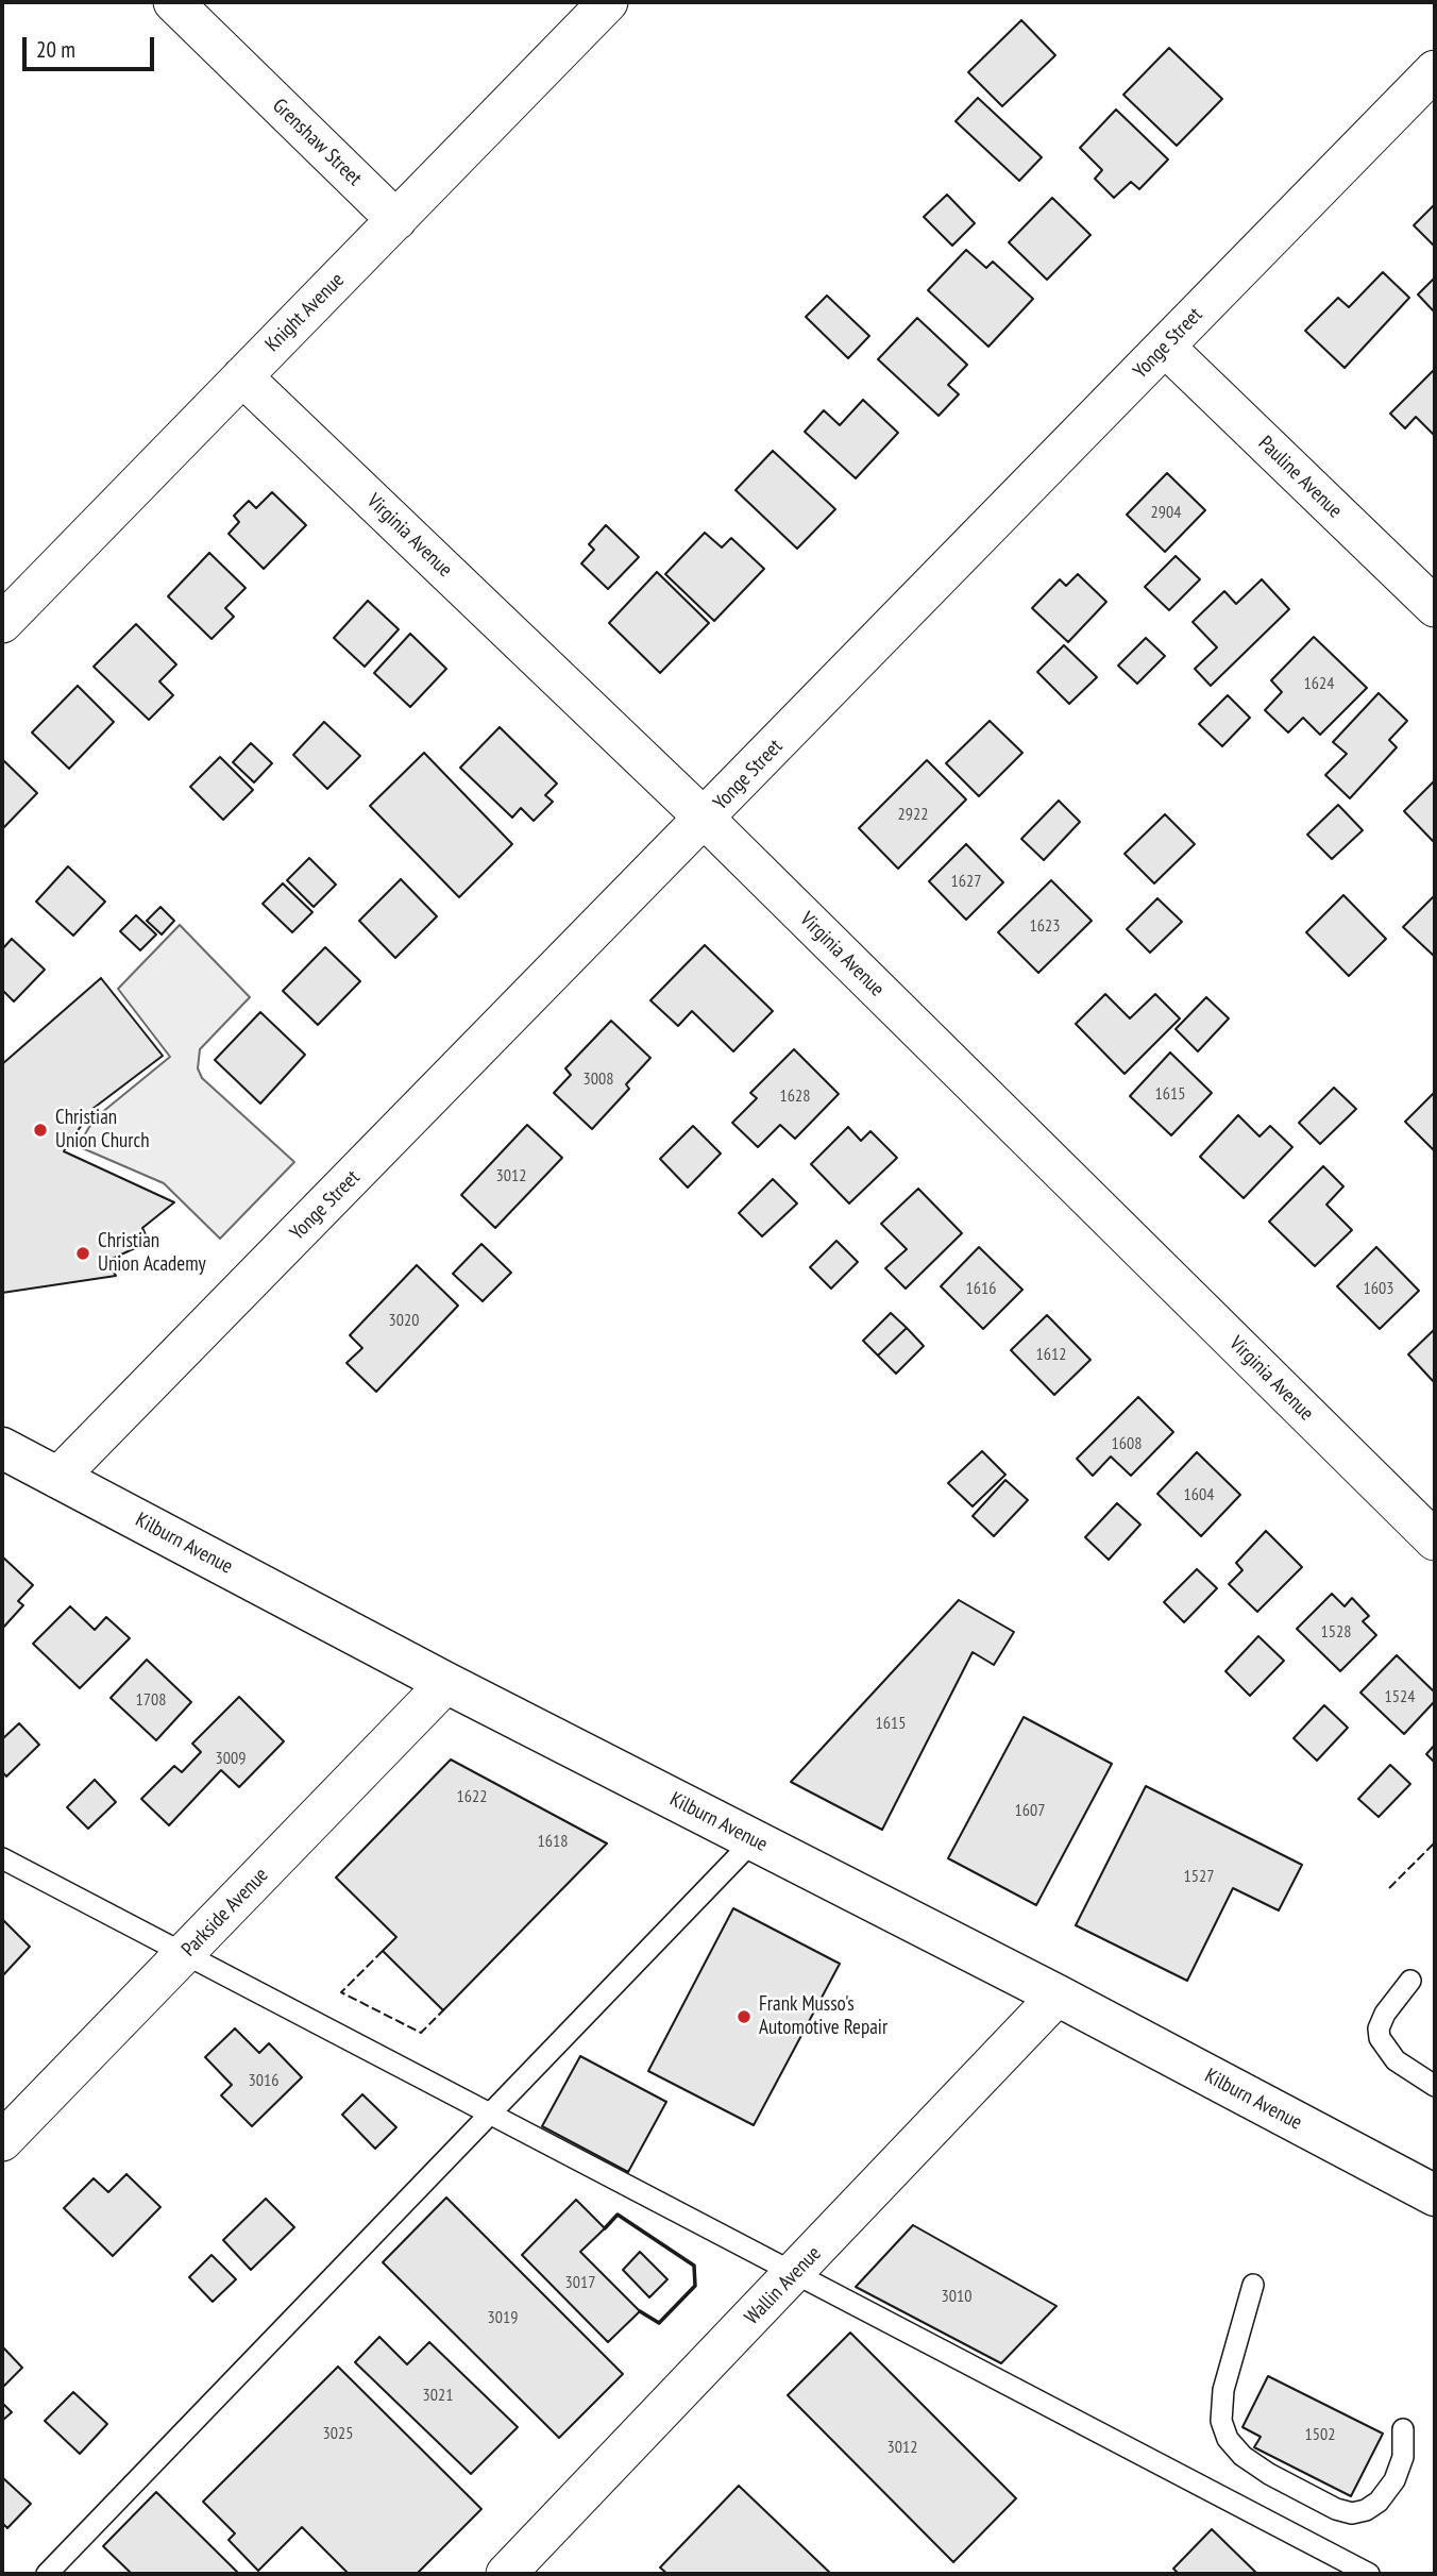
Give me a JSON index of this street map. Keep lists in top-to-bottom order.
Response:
{
  "streets": {
    "main road": ["Kilburn Avenue"],
    "street": [
      "Grenshaw Street",
      "Knight Avenue",
      "Yonge Street",
      "Pauline Avenue",
      "Virginia Avenue",
      "Parkside Avenue",
      "Wallin Avenue"
    ]
  },
  "crossings": [
    ["Grenshaw Street", "Knight Avenue"],
    ["Knight Avenue", "Virginia Avenue"],
    ["Yonge Street", "Pauline Avenue"],
    ["Yonge Street", "Virginia Avenue"],
    ["Yonge Street", "Kilburn Avenue"],
    ["Kilburn Avenue", "Parkside Avenue"],
    ["Kilburn Avenue", "Wallin Avenue"]
  ],
  "places": ["Christian Union Church", "Christian Union Academy", "Frank Musso's Automotive Repair"],
  "house_numbers": [
    "2904",
    "1624",
    "2922",
    "1627",
    "1623",
    "3008",
    "1615",
    "1628",
    "3012",
    "1616",
    "1603",
    "3020",
    "1612",
    "1608",
    "1604",
    "1528",
    "1524",
    "1708",
    "1615",
    "3009",
    "1622",
    "1607",
    "1618",
    "1527",
    "3016",
    "3017",
    "3010",
    "3019",
    "3021",
    "3025",
    "1502",
    "3012"
  ],
  "scale_bar": "20 m"
}
